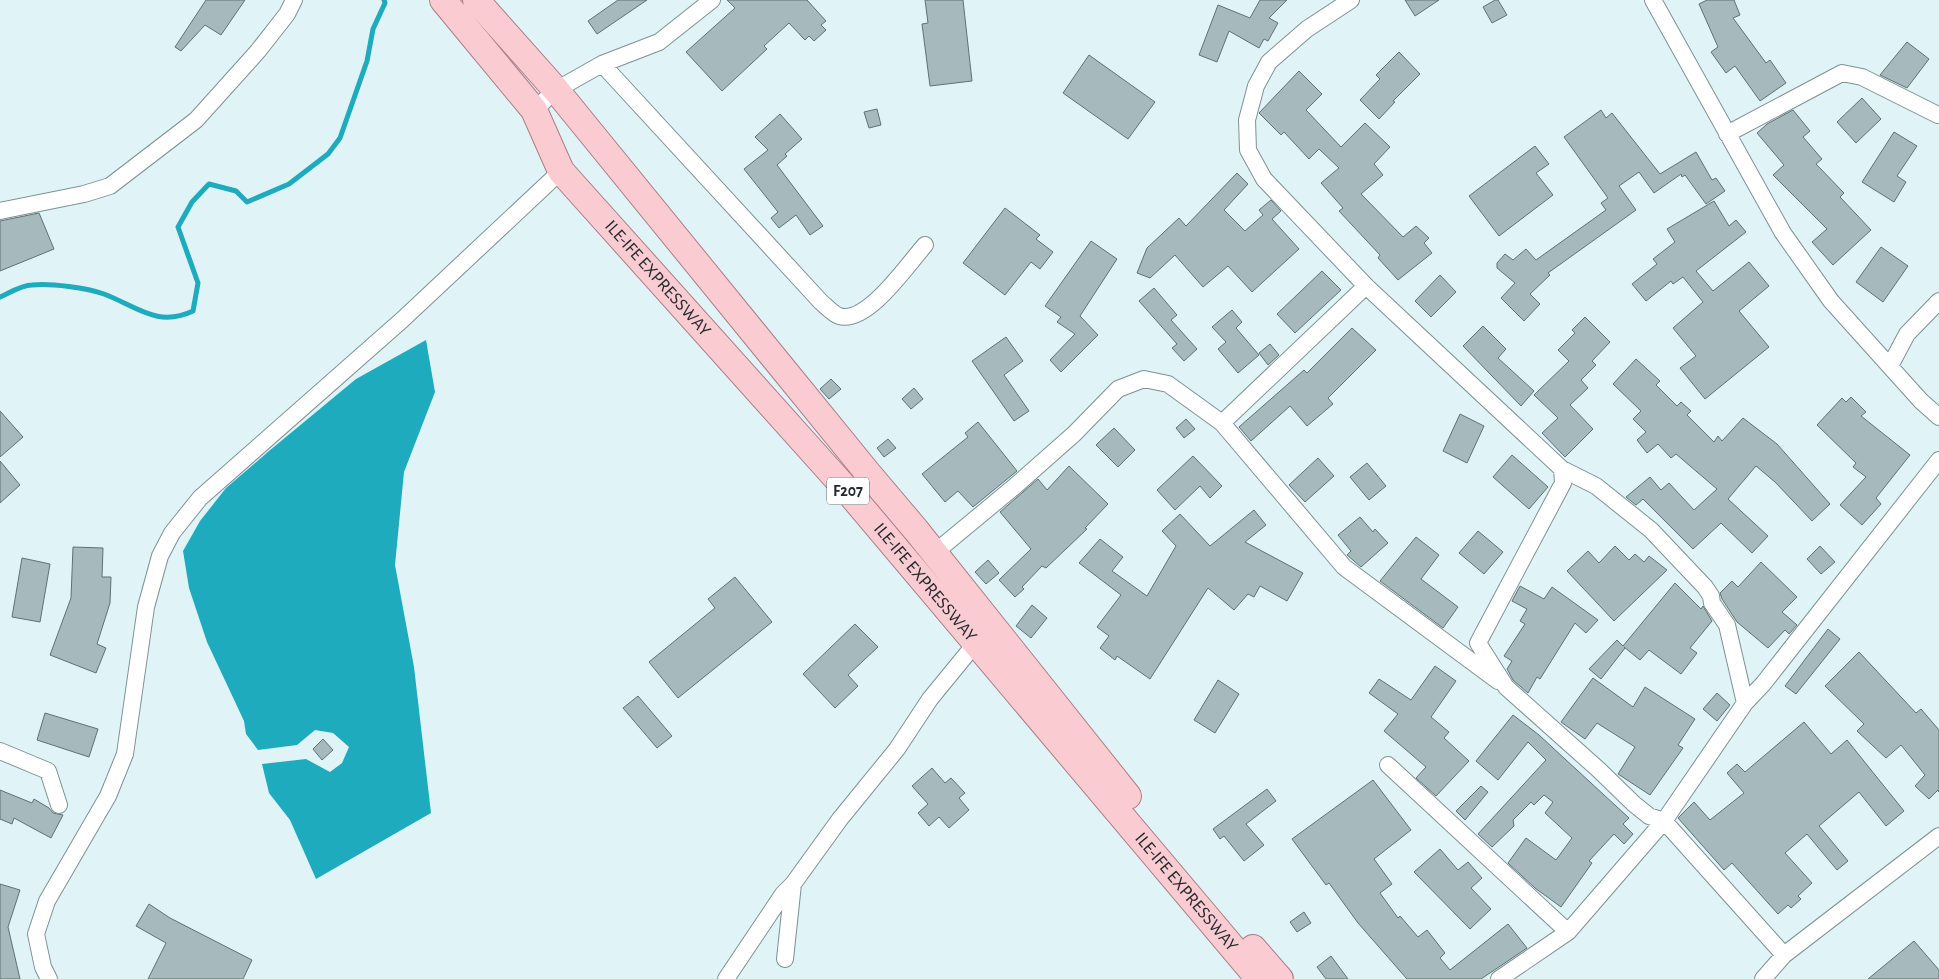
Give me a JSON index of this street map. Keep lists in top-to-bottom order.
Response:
{
  "streets": {
    "main road": ["ILE-IFE EXPRESSWAY", "F207"]
  }
}
